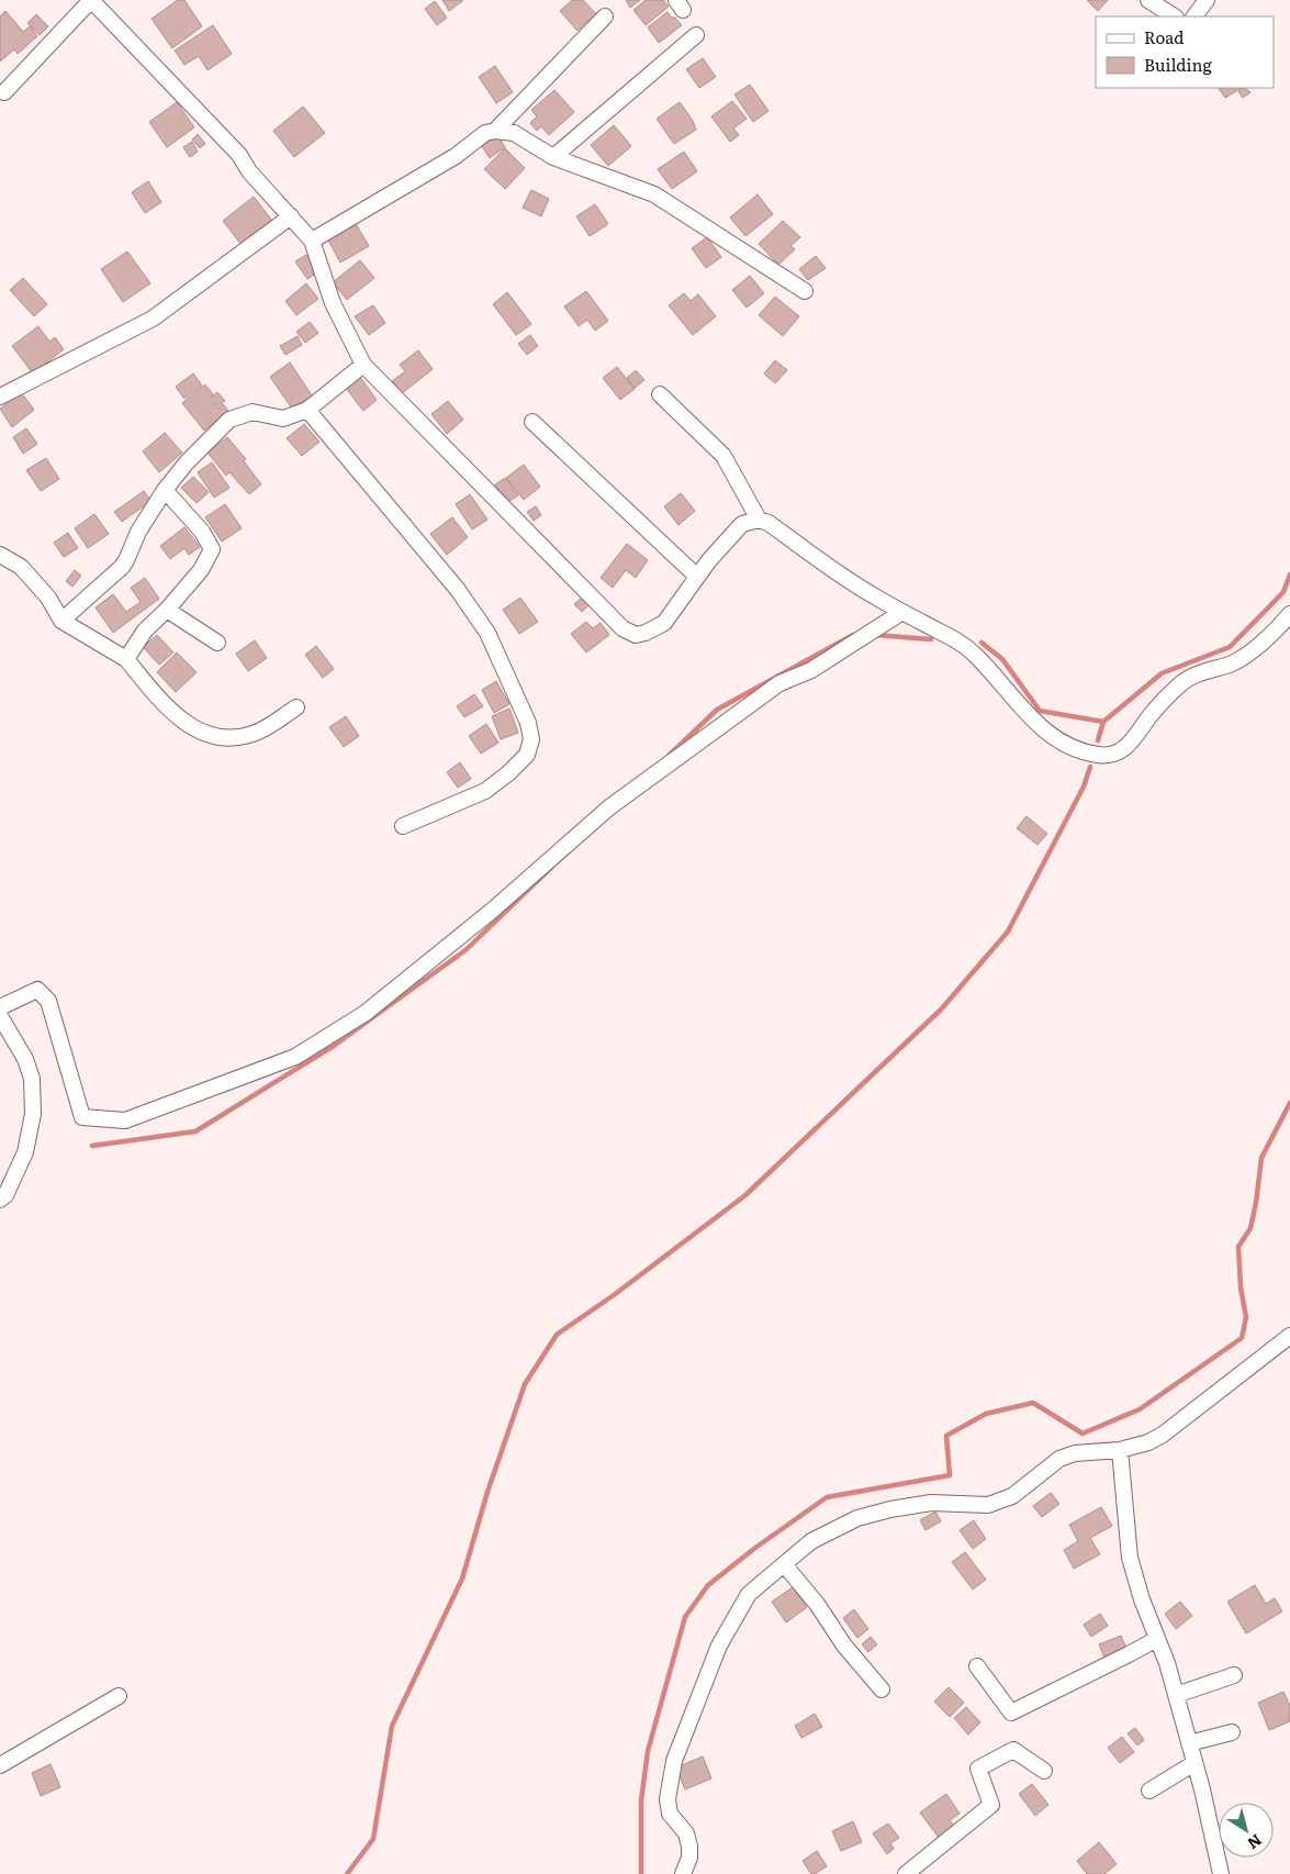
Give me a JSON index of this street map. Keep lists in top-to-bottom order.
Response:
{
  "legend": ["Road", "Building"],
  "north": "bottom right"
}
